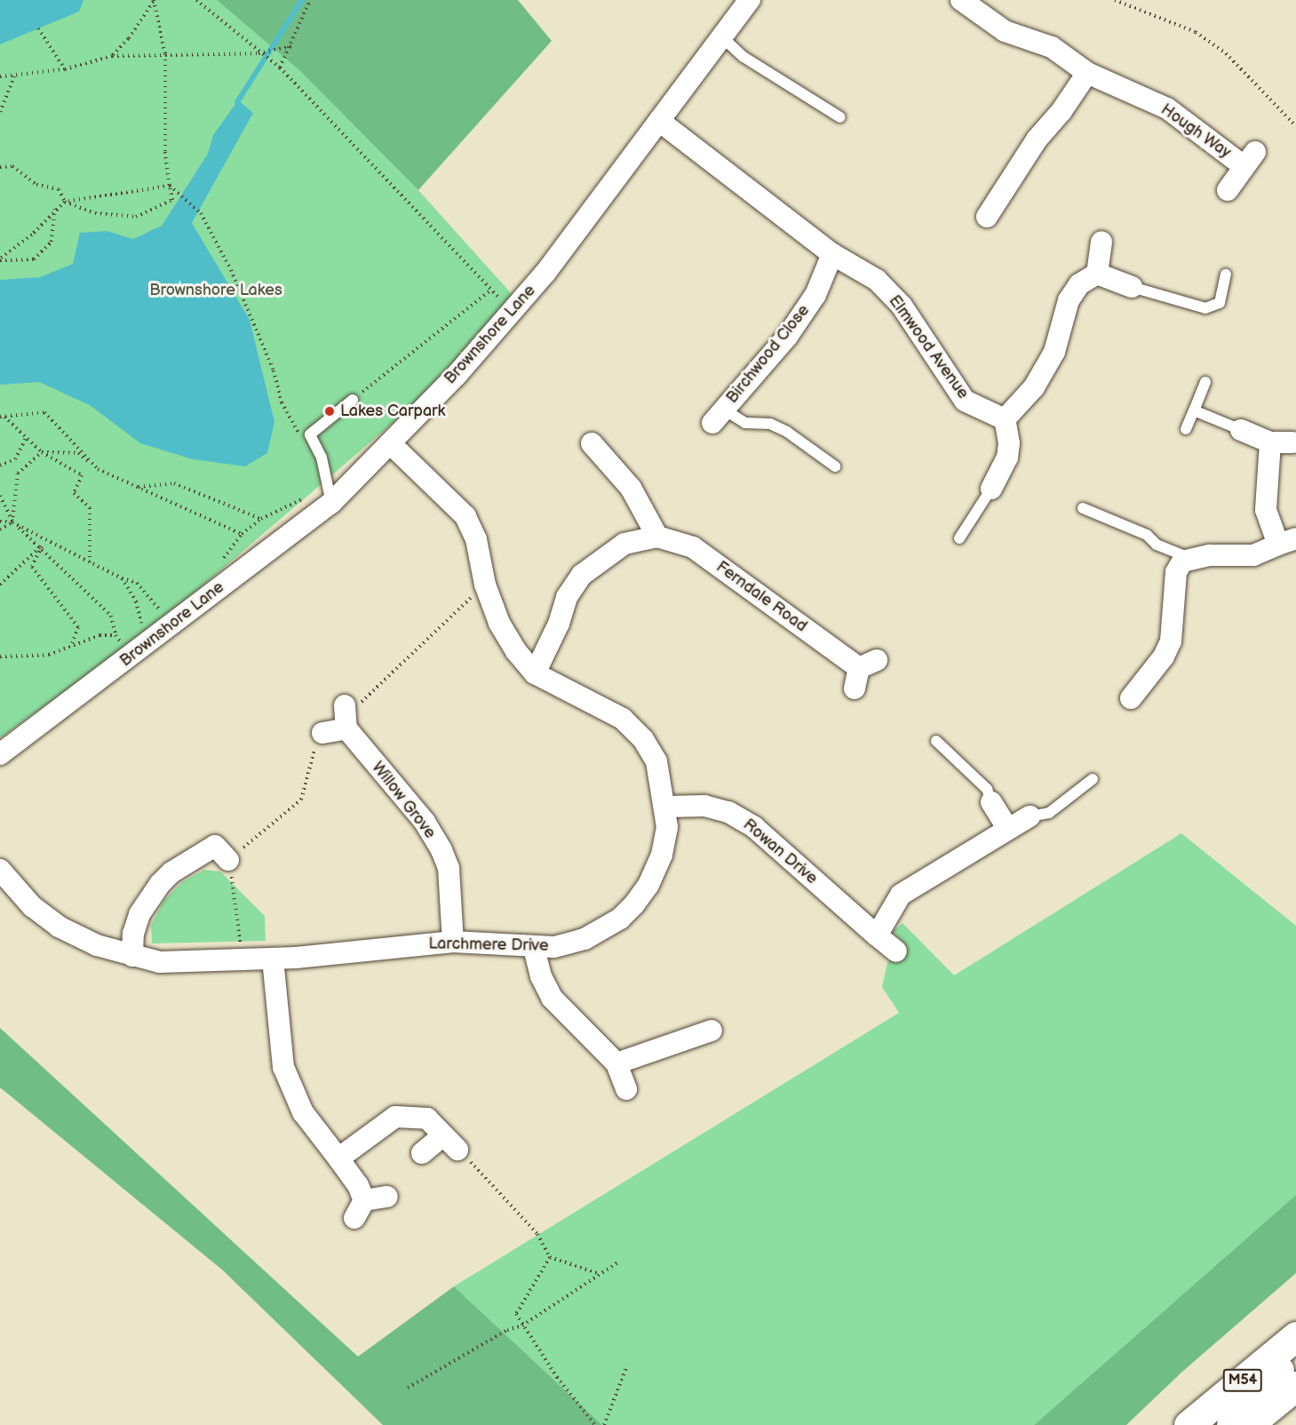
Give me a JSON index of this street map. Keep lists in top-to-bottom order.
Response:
{
  "streets": {
    "highway": ["M54"],
    "street": [
      "Hough Way",
      "Brownshore Lane",
      "Elmwood Avenue",
      "Birchwood Close",
      "Ferndale Road",
      "Willow Grove",
      "Rowan Drive",
      "Larchmere Drive"
    ]
  },
  "crossings": [
    ["Brownshore Lane", "Elmwood Avenue"],
    ["Brownshore Lane", "Larchmere Drive"],
    ["Elmwood Avenue", "Birchwood Close"],
    ["Ferndale Road", "Larchmere Drive"],
    ["Willow Grove", "Larchmere Drive"],
    ["Rowan Drive", "Larchmere Drive"]
  ],
  "parks": ["Brownshore Lakes"],
  "places": ["Lakes Carpark"]
}
